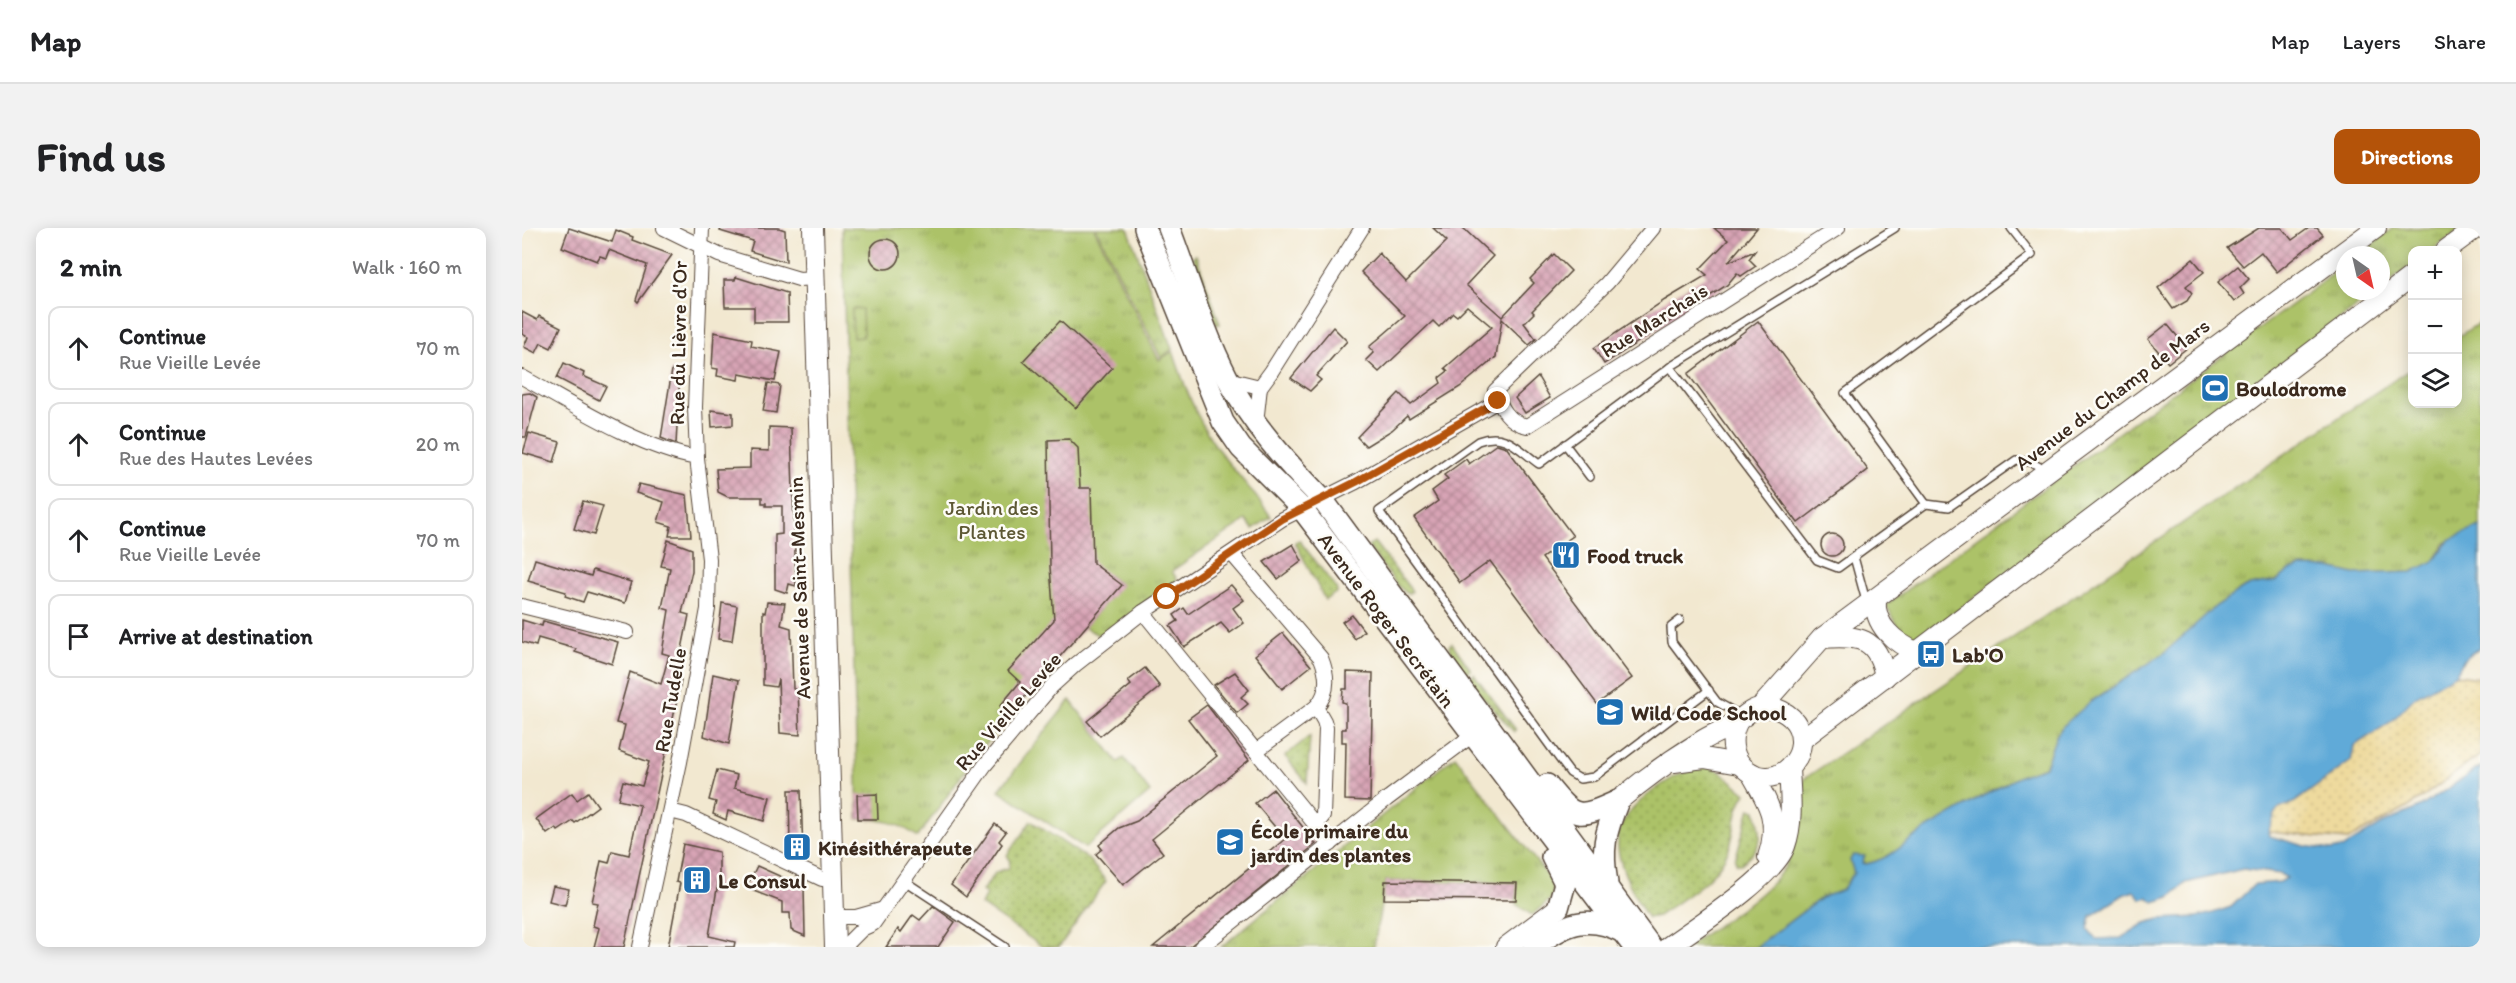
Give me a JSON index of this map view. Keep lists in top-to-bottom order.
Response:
{
  "streets": {
    "main road": ["Avenue Roger Secrétain"],
    "street": [
      "Rue Marchais",
      "Rue du Lièvre d'Or",
      "Avenue du Champ de Mars",
      "Avenue de Saint-Mesmin",
      "Rue Tudelle",
      "Rue Vieille Levée"
    ]
  },
  "crossings": [
    ["Rue Marchais", "Rue Vieille Levée"],
    ["Rue du Lièvre d'Or", "Rue Tudelle"],
    ["Avenue Roger Secrétain", "Rue Vieille Levée"]
  ],
  "parks": ["Jardin des Plantes"],
  "places": {
    "sports": ["Boulodrome"],
    "restaurant": ["Food truck"],
    "bus stop": ["Lab'O"],
    "school or university": ["Wild Code School", "École primaire du jardin des plantes"],
    "building": ["Kinésithérapeute", "Le Consul"]
  },
  "north": "bottom right",
  "page": {
    "header": "Map",
    "nav": ["Map", "Layers", "Share"],
    "buttons": "Directions",
    "title": "Find us",
    "heading": ["2 min", "Walk · 160 m"],
    "map_buttons": ["+", "−"],
    "list": [
      ["Continue", "Rue Vieille Levée", "70 m"],
      ["Continue", "Rue des Hautes Levées", "20 m"],
      ["Continue", "Rue Vieille Levée", "70 m"],
      "Arrive at destination"
    ]
  }
}
